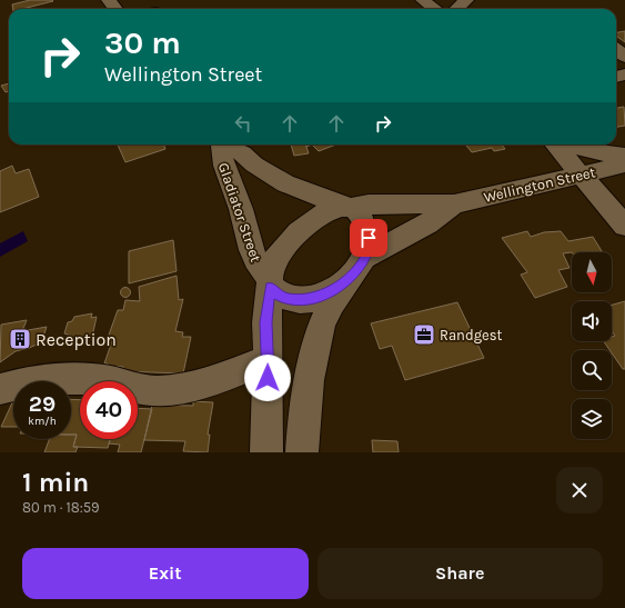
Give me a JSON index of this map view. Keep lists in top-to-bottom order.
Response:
{
  "streets": {
    "street": ["Wellington Street", "Gladiator Street"]
  },
  "crossings": [
    ["Wellington Street", "Gladiator Street"]
  ],
  "places": {
    "office": ["Randgest"],
    "building": ["Reception"]
  },
  "north": "bottom",
  "page": {
    "turn": ["30 m", "Wellington Street"],
    "speed": "29 km/h",
    "limit": "40",
    "heading": ["1 min", "80 m · 18:59"],
    "buttons": ["Exit", "Share"]
  }
}
